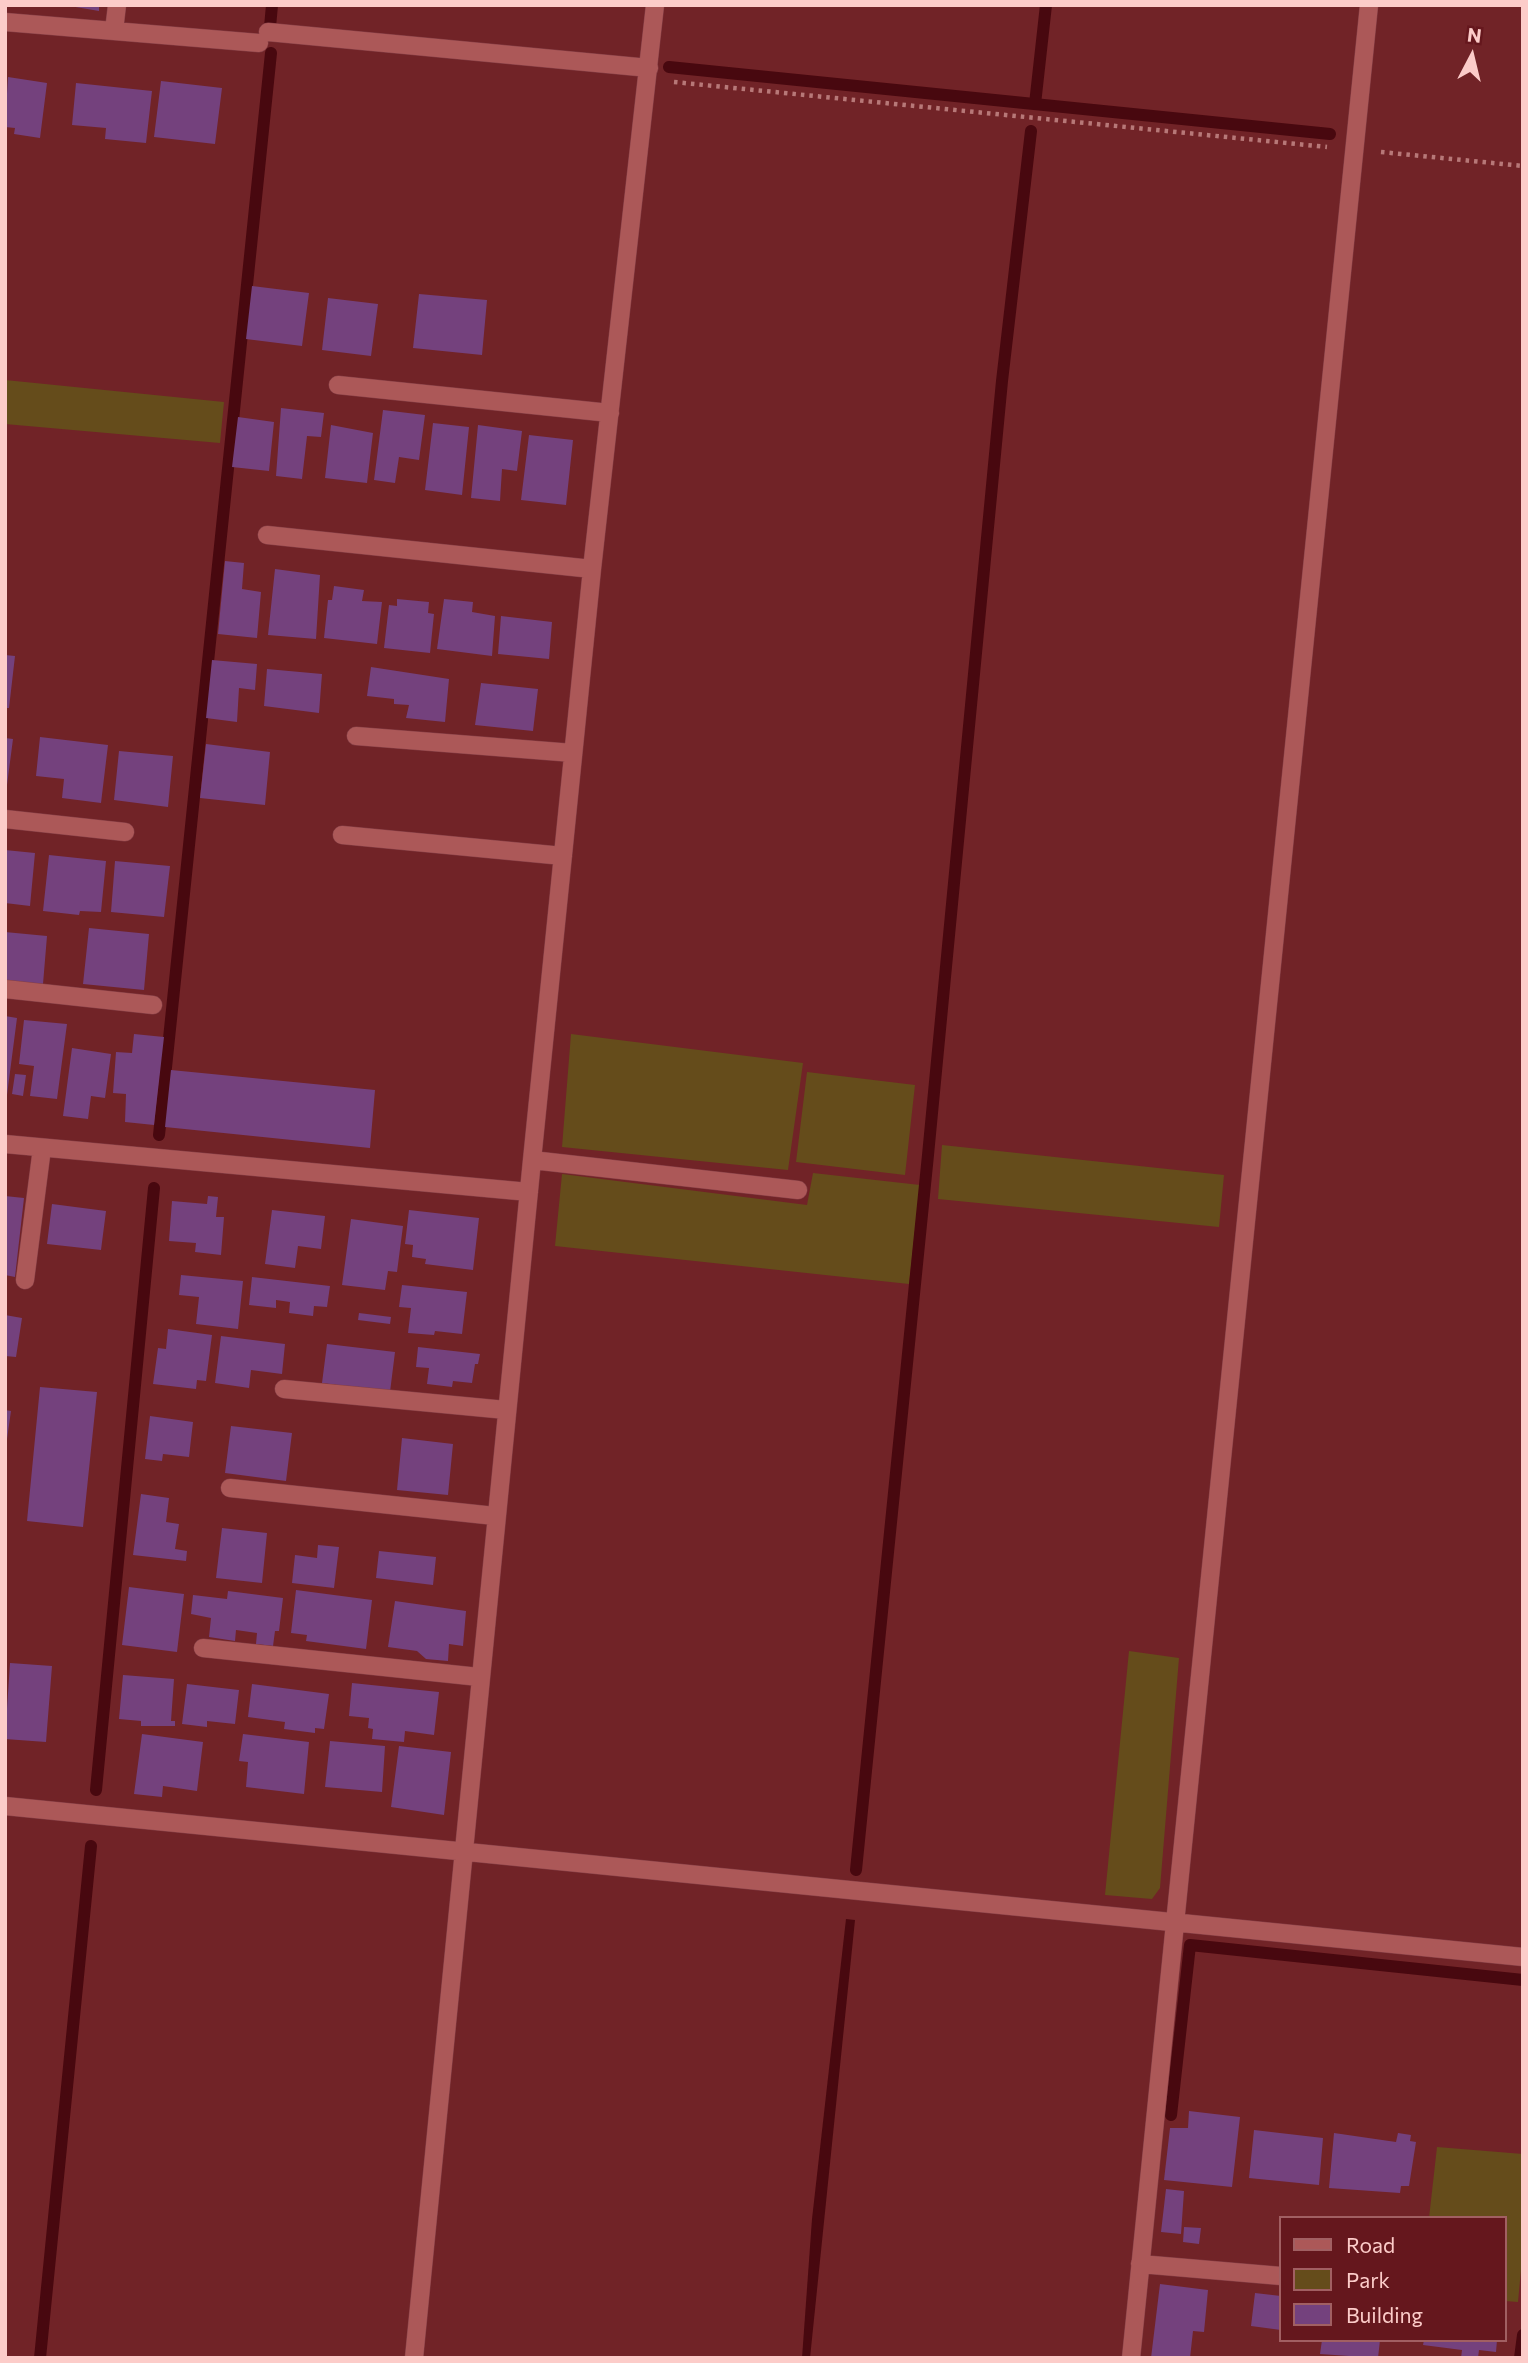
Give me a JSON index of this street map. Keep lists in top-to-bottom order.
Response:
{
  "legend": ["Road", "Park", "Building"],
  "north": "top"
}
